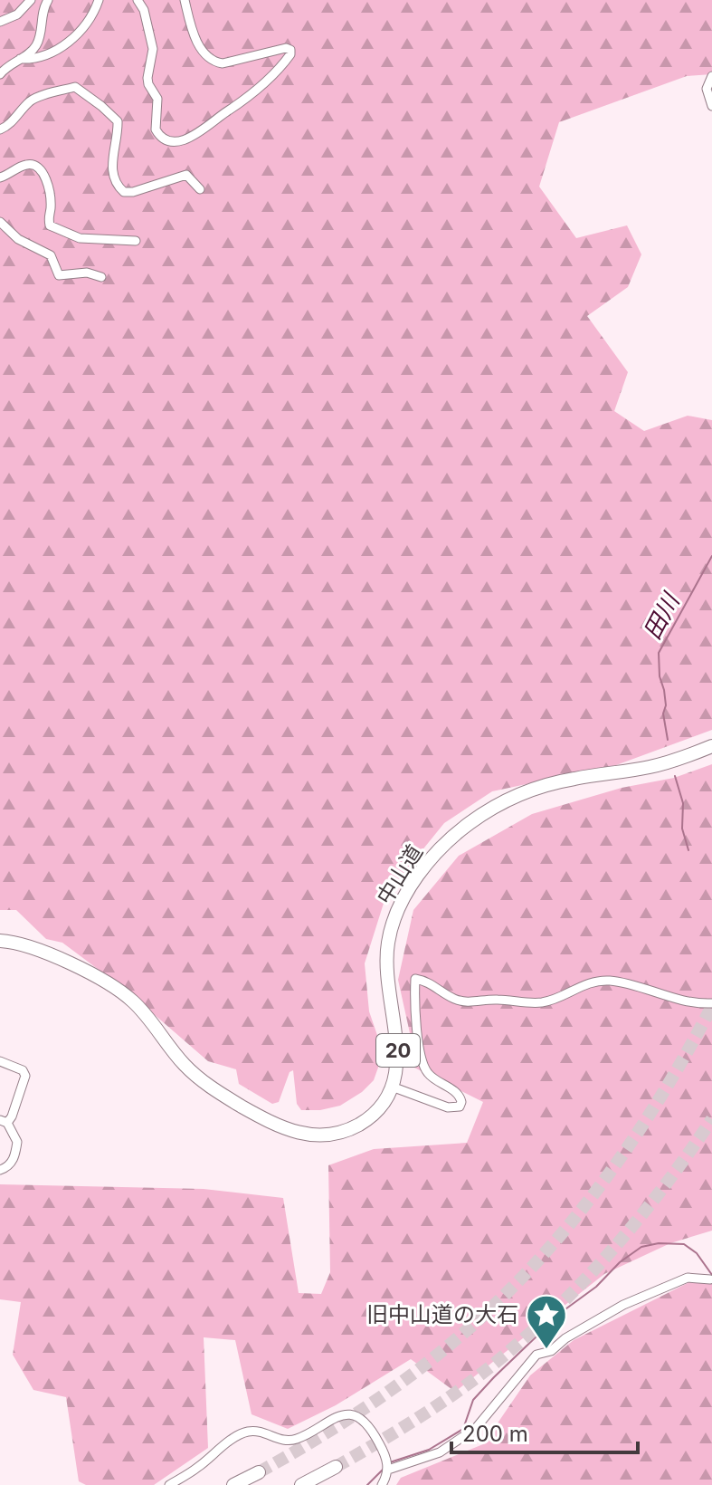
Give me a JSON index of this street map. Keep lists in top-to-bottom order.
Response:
{
  "streets": {
    "highway": ["中山道", "20"]
  },
  "water": ["田川"],
  "places": {
    "place": ["旧中山道の大石"]
  },
  "scale_bar": "200 m"
}
